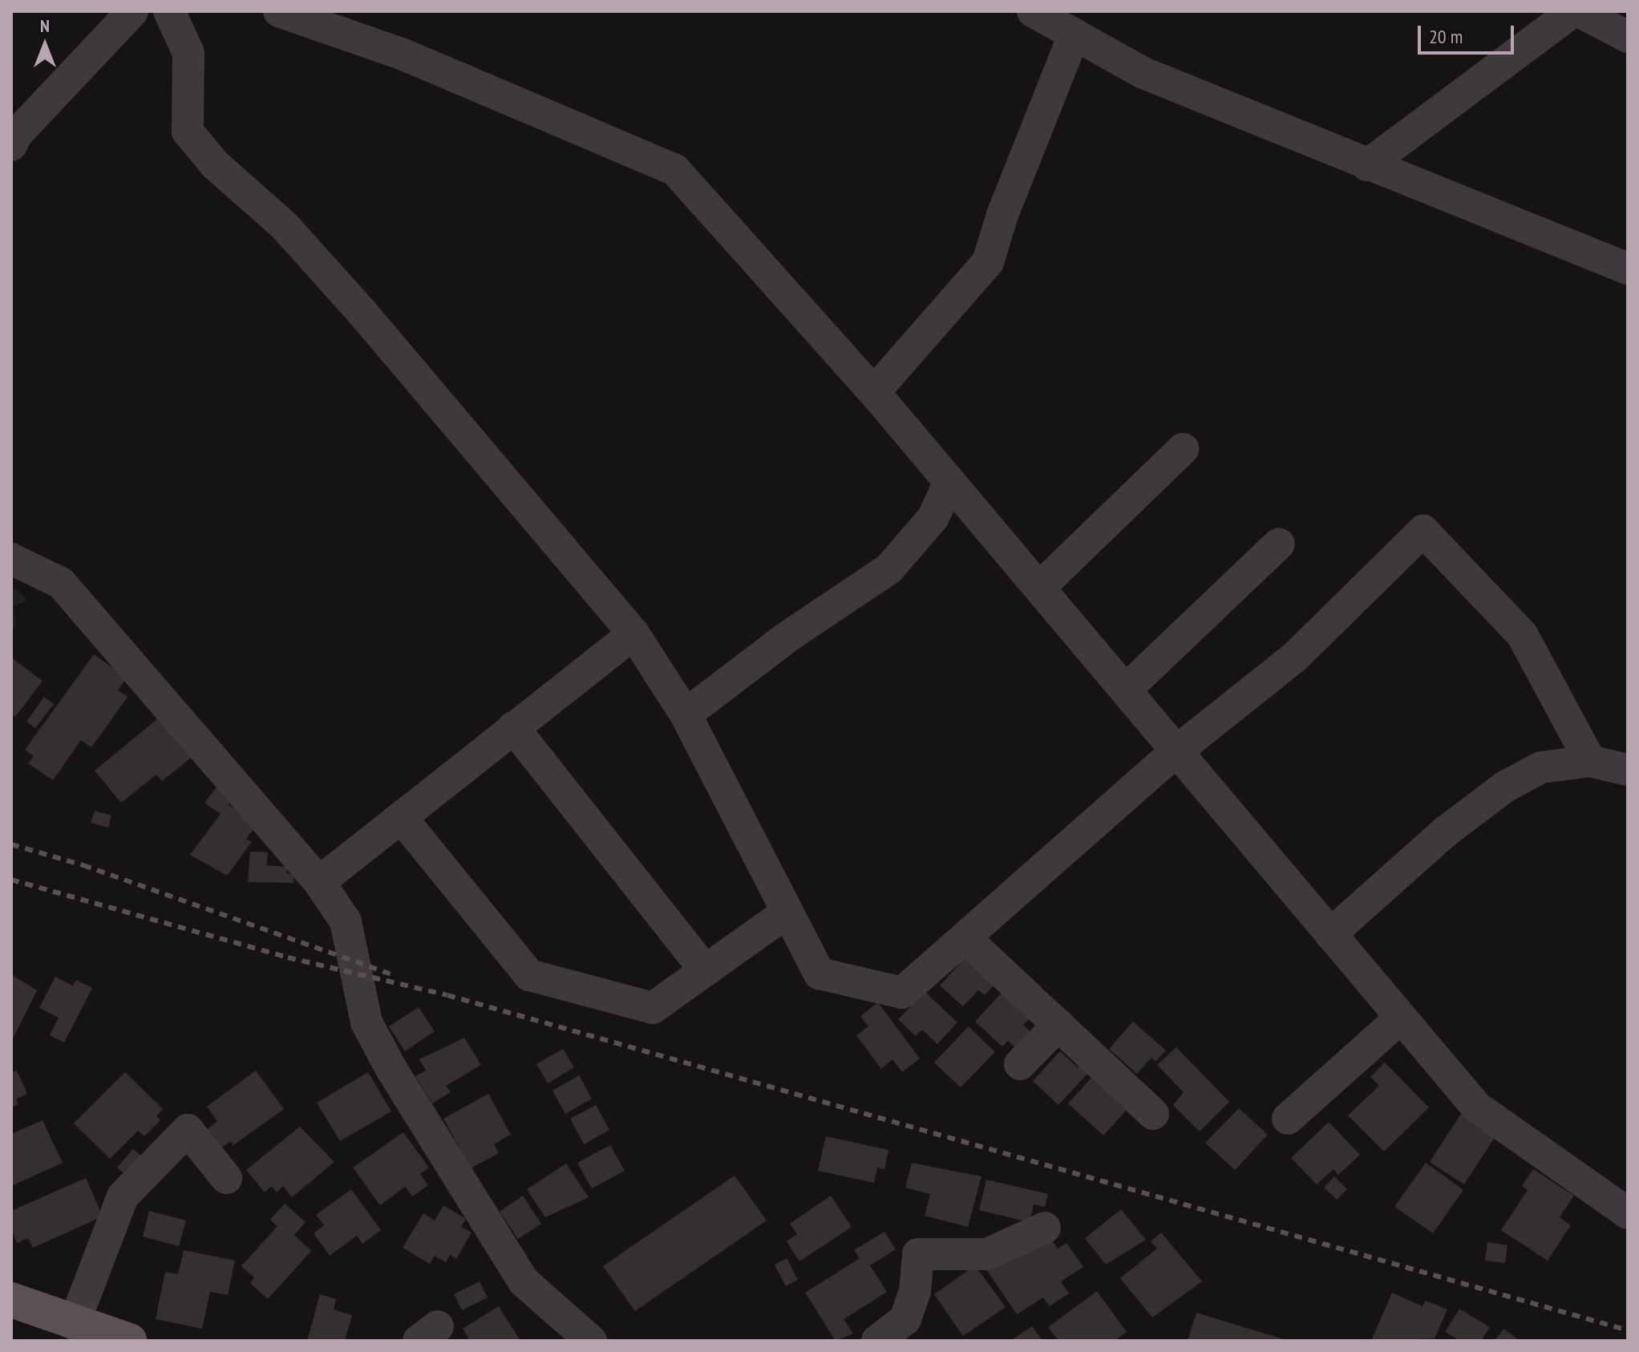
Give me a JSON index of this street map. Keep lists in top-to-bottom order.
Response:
{
  "scale_bar": "20 m",
  "north": "top"
}
